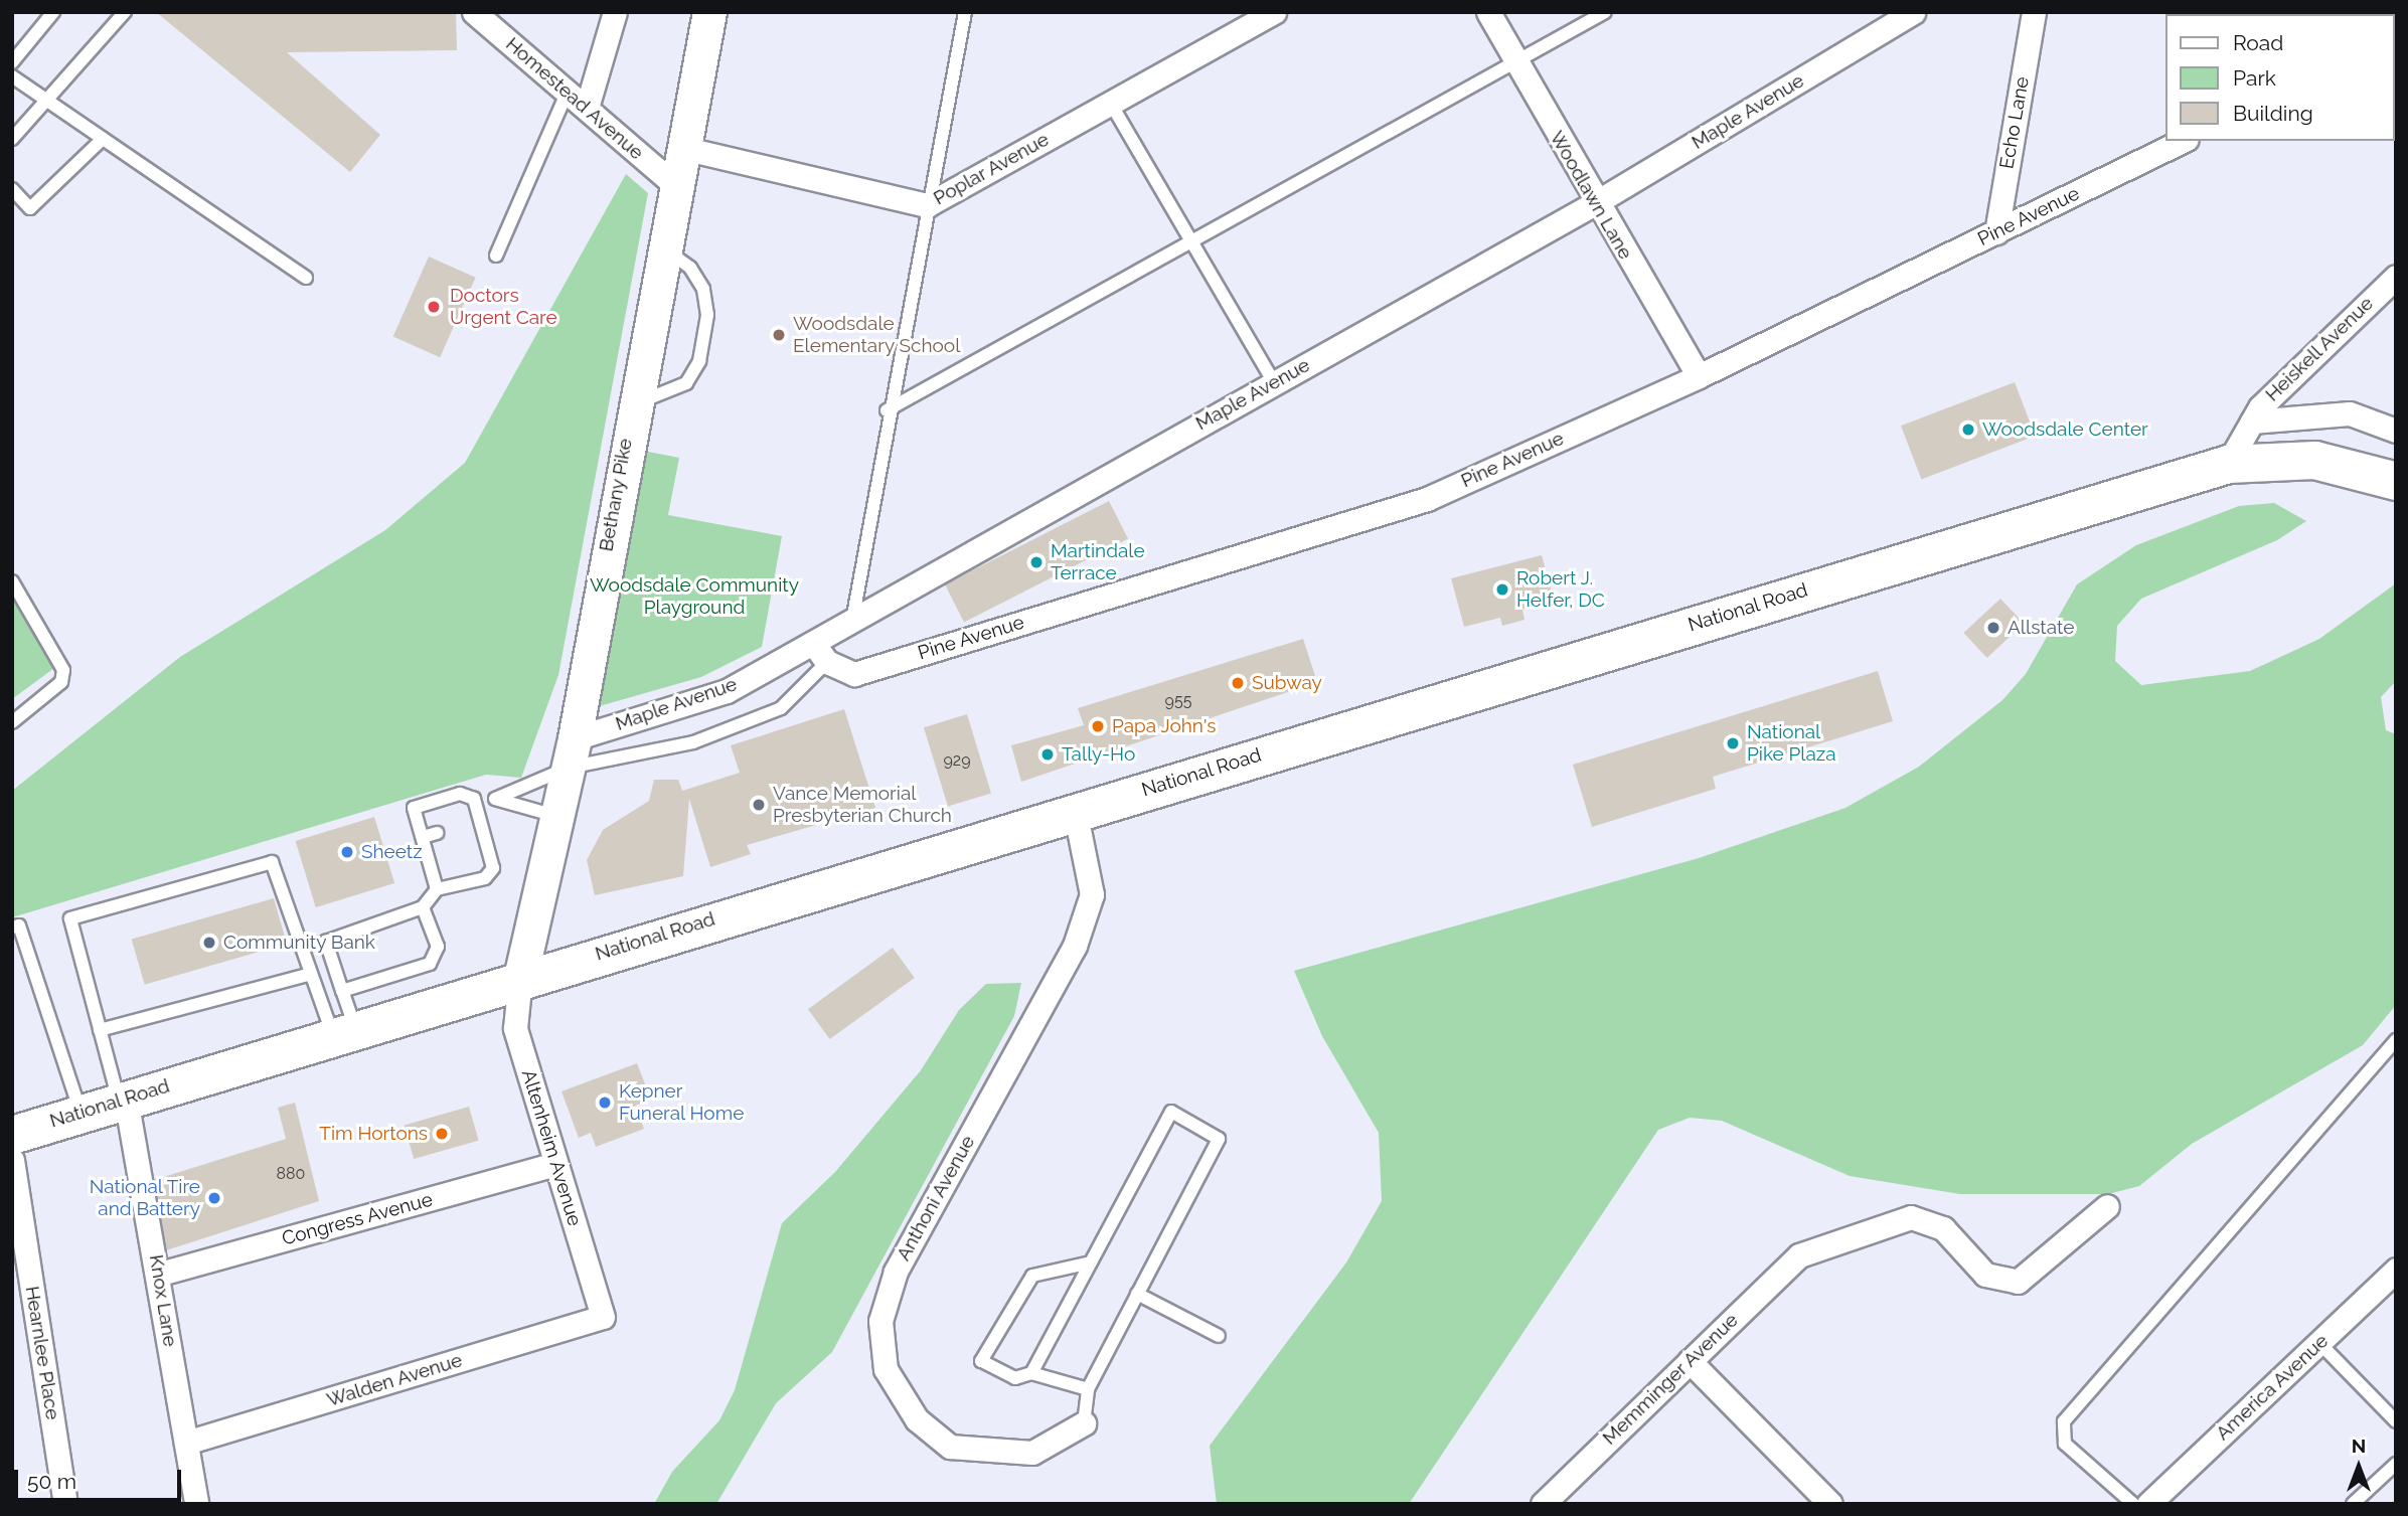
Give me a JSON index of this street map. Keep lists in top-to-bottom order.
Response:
{
  "streets": {
    "main road": ["Bethany Pike", "National Road"],
    "street": [
      "Homestead Avenue",
      "Maple Avenue",
      "Echo Lane",
      "Poplar Avenue",
      "Woodlawn Lane",
      "Pine Avenue",
      "Heiskell Avenue",
      "Altenheim Avenue",
      "Anthoni Avenue",
      "Congress Avenue",
      "Knox Lane",
      "Hearnlee Place",
      "Memminger Avenue",
      "Walden Avenue",
      "America Avenue"
    ]
  },
  "crossings": [
    ["Homestead Avenue", "Bethany Pike"],
    ["Maple Avenue", "Woodlawn Lane"],
    ["Maple Avenue", "Bethany Pike"],
    ["Echo Lane", "Pine Avenue"],
    ["Poplar Avenue", "Bethany Pike"],
    ["Woodlawn Lane", "Pine Avenue"],
    ["Heiskell Avenue", "National Road"],
    ["Bethany Pike", "National Road"],
    ["Bethany Pike", "Altenheim Avenue"],
    ["National Road", "Altenheim Avenue"],
    ["National Road", "Anthoni Avenue"],
    ["National Road", "Knox Lane"],
    ["Altenheim Avenue", "Congress Avenue"],
    ["Altenheim Avenue", "Walden Avenue"],
    ["Congress Avenue", "Knox Lane"],
    ["Knox Lane", "Walden Avenue"]
  ],
  "parks": ["Woodsdale Community Playground"],
  "places": [
    "Doctors Urgent Care",
    "Woodsdale Elementary School",
    "Woodsdale Center",
    "Martindale Terrace",
    "Robert J. Helfer, DC",
    "Allstate",
    "Subway",
    "Papa John's",
    "National Pike Plaza",
    "Tally-Ho",
    "Vance Memorial Presbyterian Church",
    "Sheetz",
    "Community Bank",
    "Kepner Funeral Home",
    "Tim Hortons",
    "National Tire and Battery"
  ],
  "house_numbers": ["955", "929", "880"],
  "legend": ["Road", "Park", "Building"],
  "scale_bar": "50 m",
  "north": "top"
}
